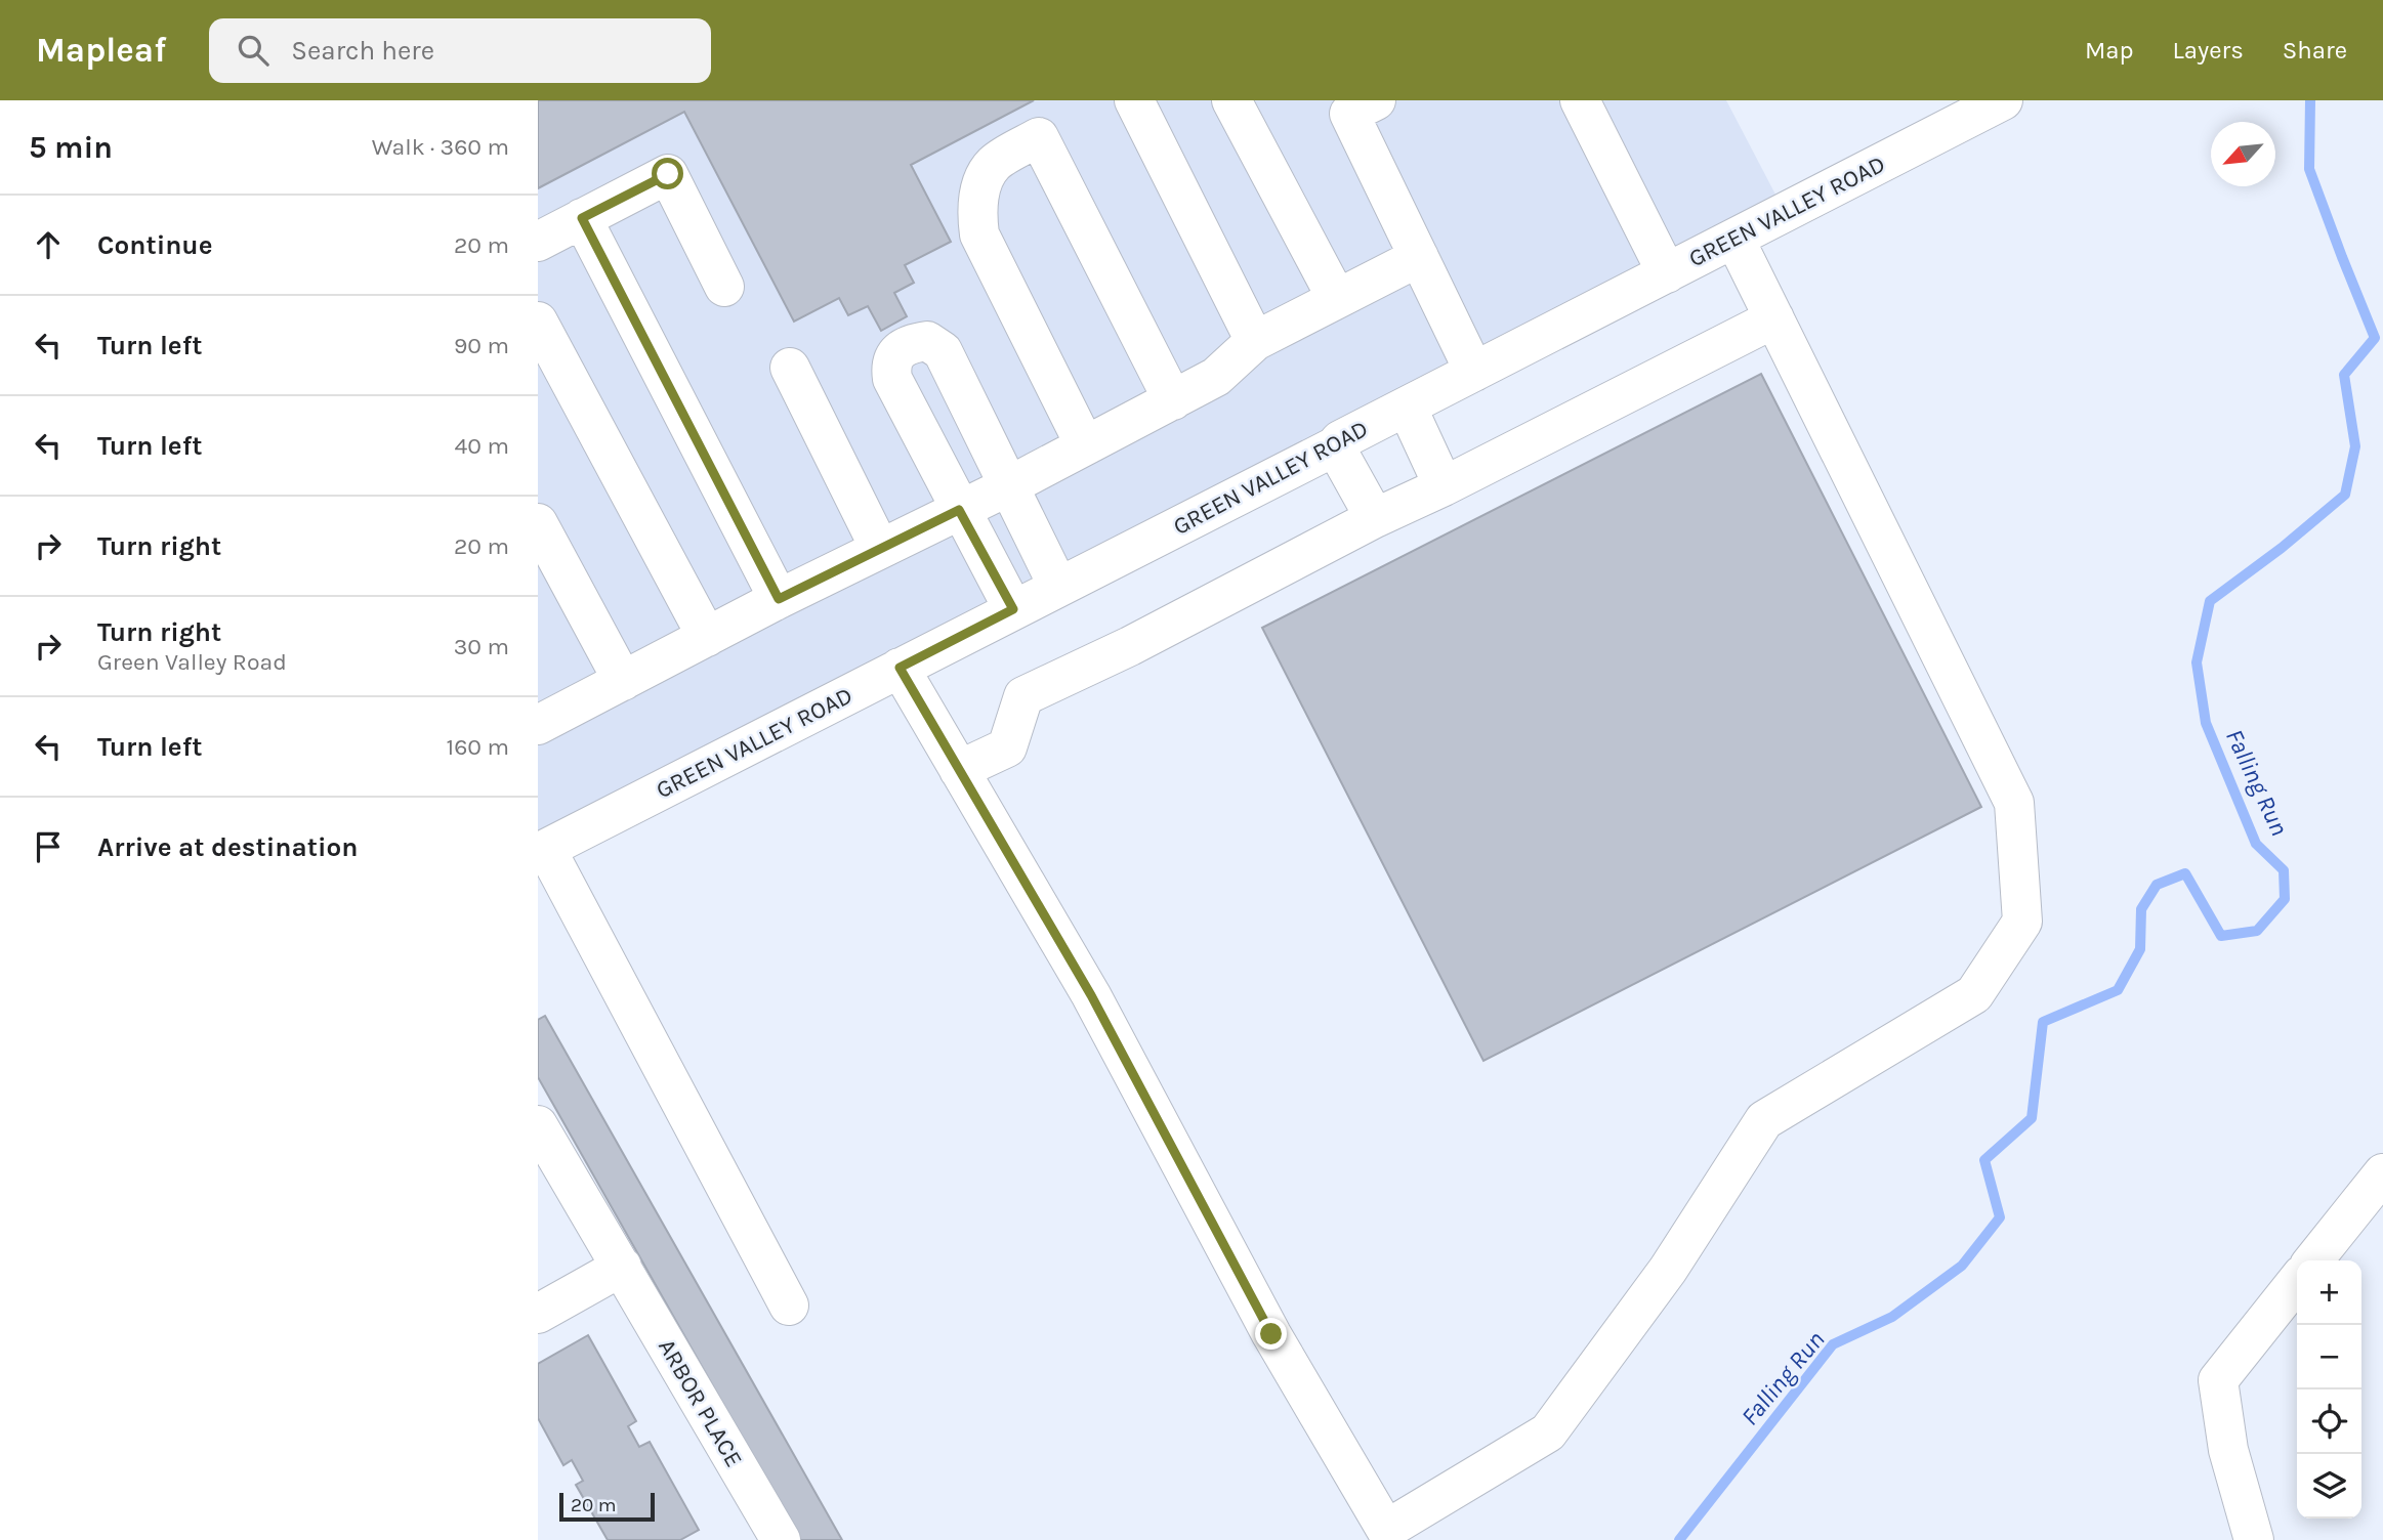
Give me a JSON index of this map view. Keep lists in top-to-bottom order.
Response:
{
  "streets": {
    "street": ["GREEN VALLEY ROAD", "ARBOR PLACE"]
  },
  "water": ["Falling Run"],
  "scale_bar": "20 m",
  "north": "bottom left",
  "page": {
    "header": "Mapleaf",
    "search": "Search here",
    "nav": ["Map", "Layers", "Share"],
    "heading": ["5 min", "Walk · 360 m"],
    "list": [
      ["Continue", "20 m"],
      ["Turn left", "90 m"],
      ["Turn left", "40 m"],
      ["Turn right", "20 m"],
      ["Turn right", "Green Valley Road", "30 m"],
      ["Turn left", "160 m"],
      "Arrive at destination"
    ],
    "map_buttons": ["+", "−"],
    "scale": "20 m"
  }
}
